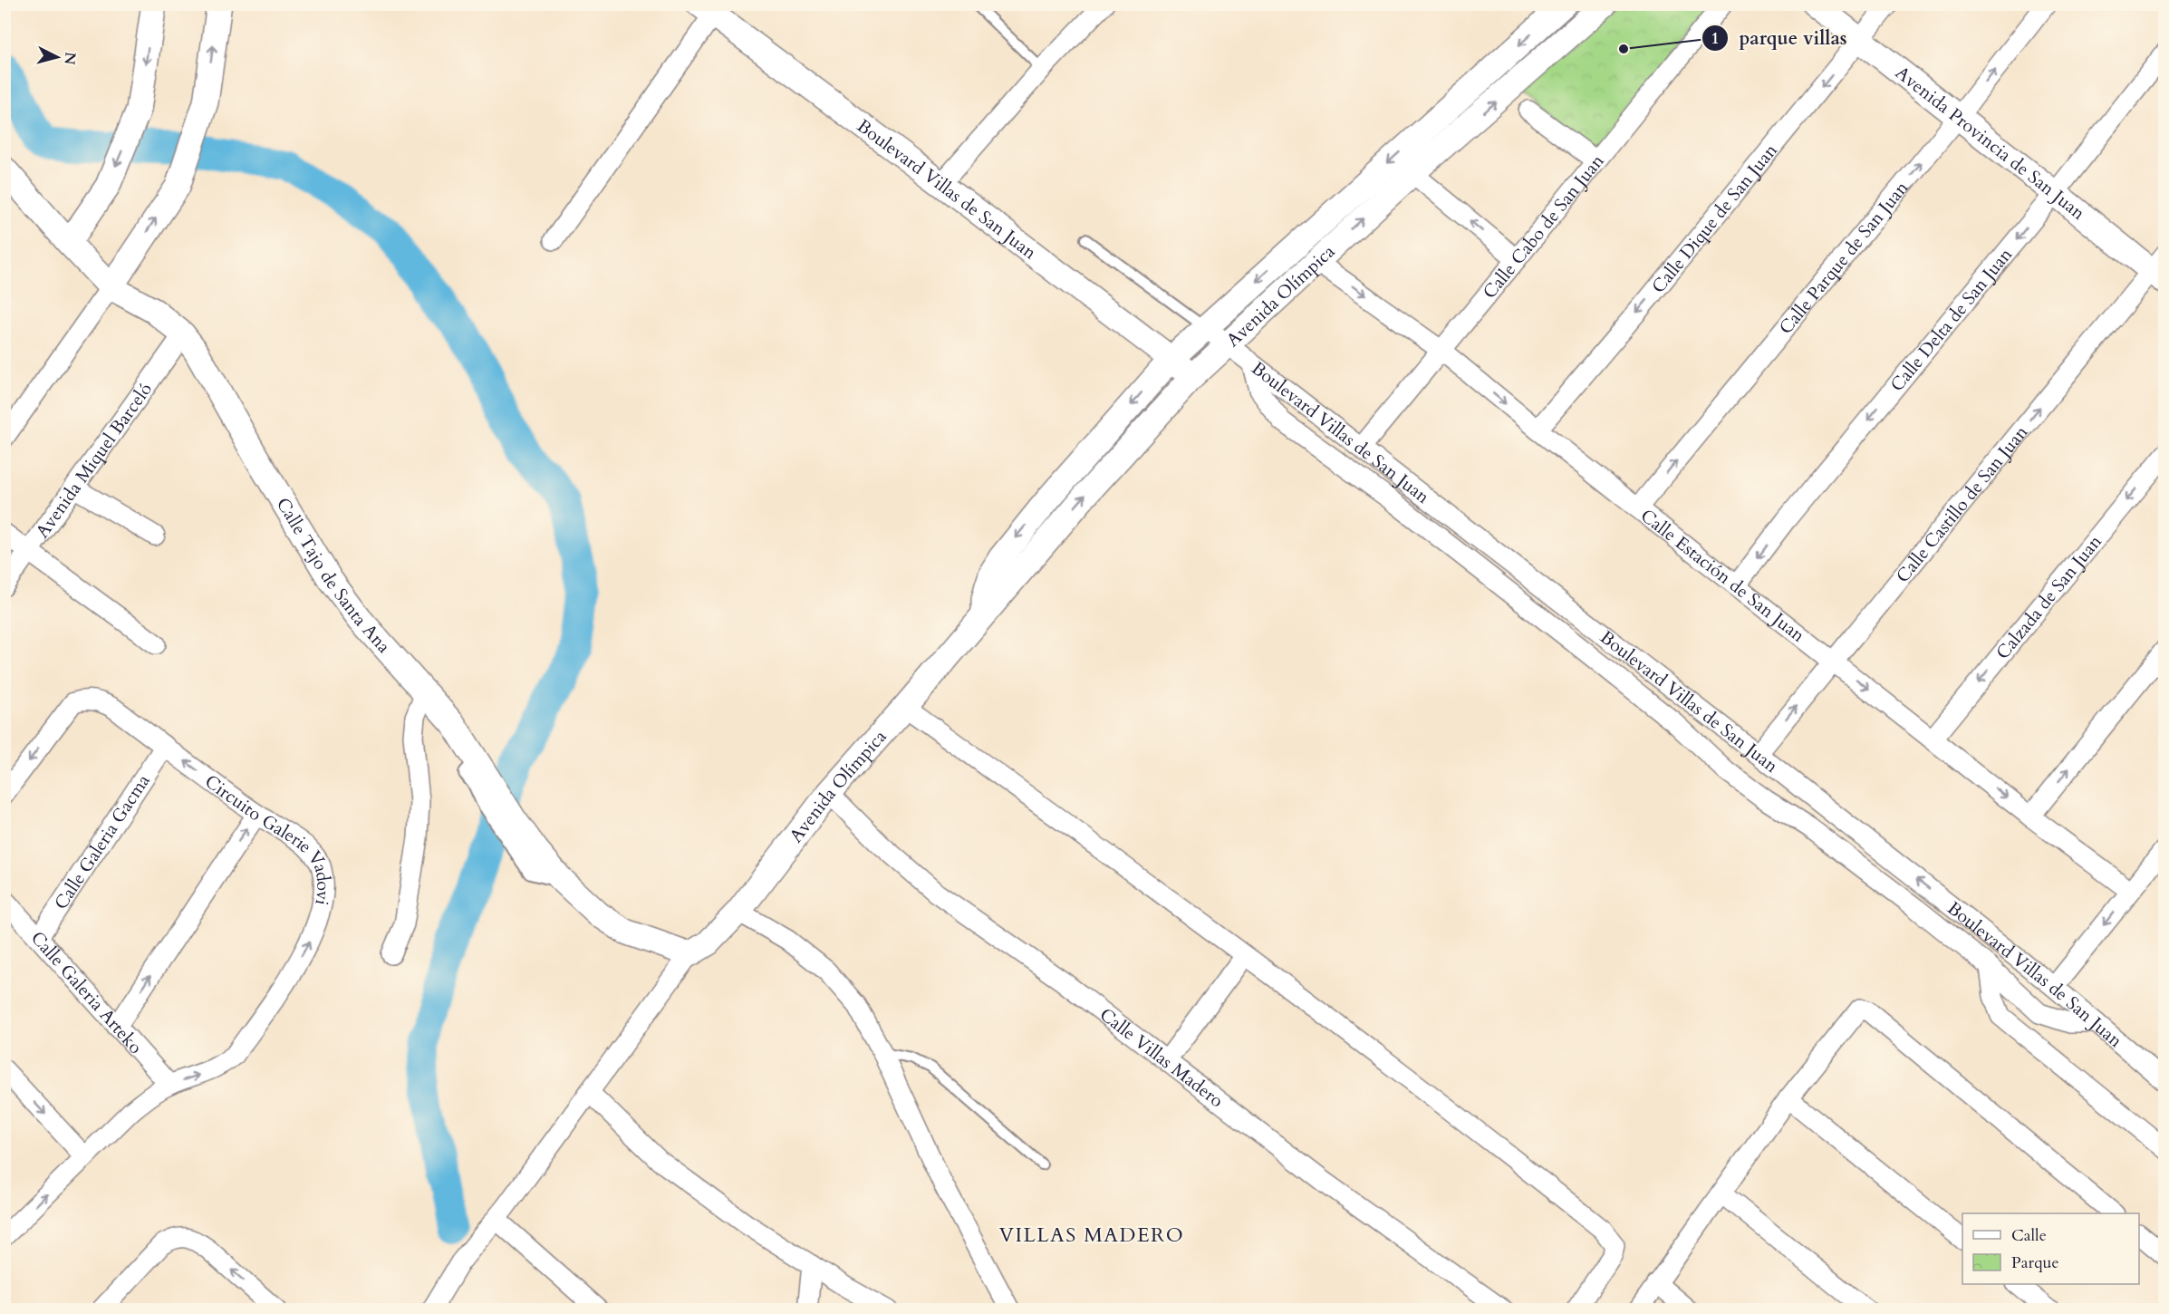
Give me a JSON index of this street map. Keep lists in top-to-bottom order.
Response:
{
  "streets": {
    "street": [
      "Avenida Provincia de San Juan",
      "Boulevard Villas de San Juan",
      "Calle Dique de San Juan",
      "Calle Cabo de San Juan",
      "Calle Parque de San Juan",
      "Avenida Olímpica",
      "Calle Delta de San Juan",
      "Avenida Miquel Barceló",
      "Calle Castillo de San Juan",
      "Calle Tajo de Santa Ana",
      "Calle Estación de San Juan",
      "Calzada de San Juan",
      "Calle Galeria Gacma",
      "Circuito Galerie Vadovi",
      "Calle Galeria Arteko",
      "Calle Villas Madero"
    ]
  },
  "crossings": [
    ["Avenida Provincia de San Juan", "Calle Dique de San Juan"],
    ["Avenida Provincia de San Juan", "Calle Parque de San Juan"],
    ["Avenida Provincia de San Juan", "Calle Delta de San Juan"],
    ["Avenida Provincia de San Juan", "Calle Castillo de San Juan"],
    ["Boulevard Villas de San Juan", "Calle Cabo de San Juan"],
    ["Boulevard Villas de San Juan", "Avenida Olímpica"],
    ["Boulevard Villas de San Juan", "Calle Castillo de San Juan"],
    ["Calle Dique de San Juan", "Calle Estación de San Juan"],
    ["Calle Cabo de San Juan", "Calle Estación de San Juan"],
    ["Calle Parque de San Juan", "Calle Estación de San Juan"],
    ["Avenida Olímpica", "Calle Tajo de Santa Ana"],
    ["Avenida Olímpica", "Calle Estación de San Juan"],
    ["Avenida Olímpica", "Calle Villas Madero"],
    ["Calle Delta de San Juan", "Calle Estación de San Juan"],
    ["Avenida Miquel Barceló", "Calle Tajo de Santa Ana"],
    ["Calle Castillo de San Juan", "Calle Estación de San Juan"],
    ["Calle Estación de San Juan", "Calzada de San Juan"],
    ["Calle Galeria Gacma", "Circuito Galerie Vadovi"],
    ["Calle Galeria Gacma", "Calle Galeria Arteko"],
    ["Circuito Galerie Vadovi", "Calle Galeria Arteko"]
  ],
  "one_way": [
    "Calle Dique de San Juan",
    "Calle Parque de San Juan",
    "Calle Delta de San Juan",
    "Calle Castillo de San Juan"
  ],
  "districts": ["VILLAS MADERO"],
  "places": ["parque villas"],
  "legend": ["Calle", "Parque"],
  "north": "right"
}
